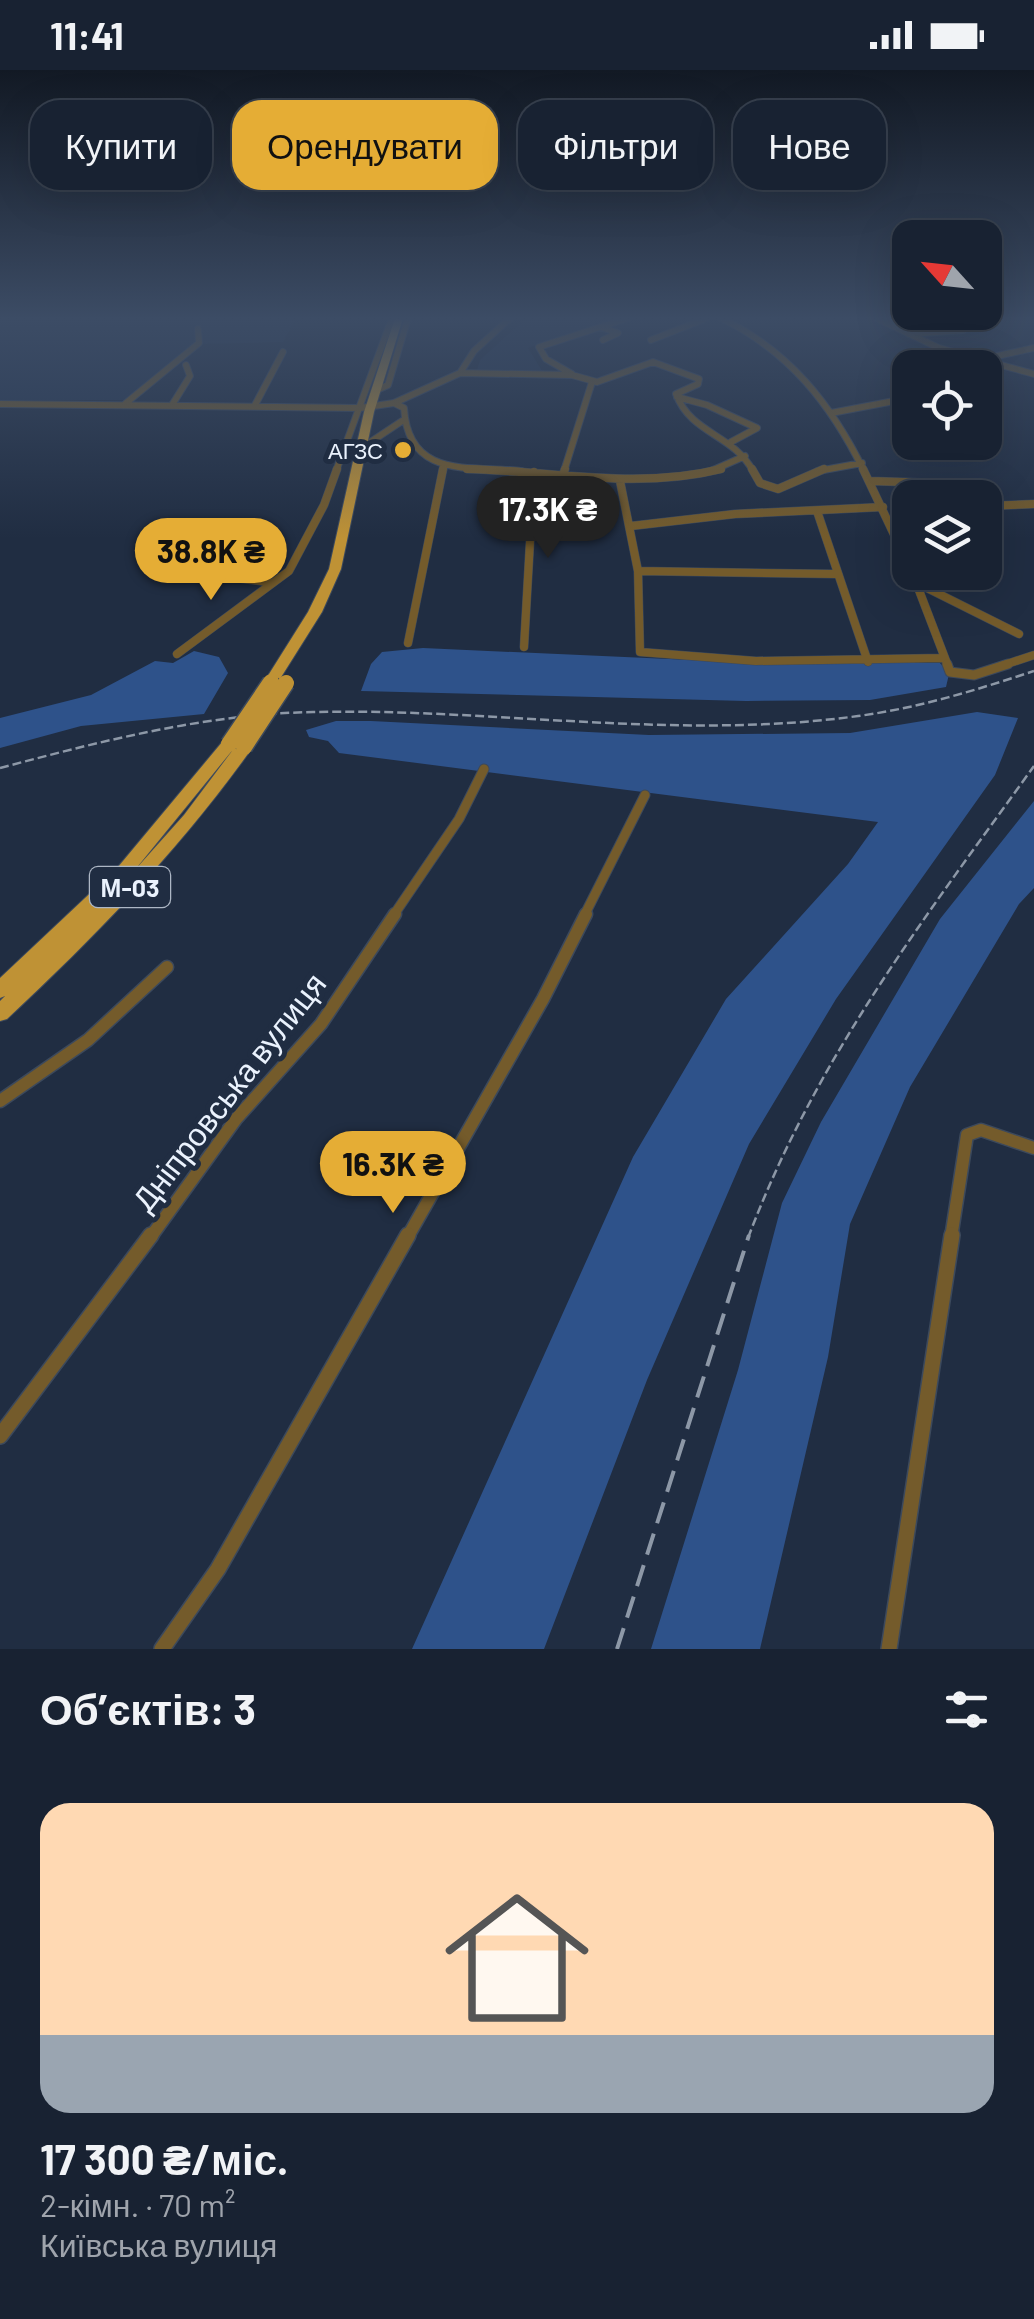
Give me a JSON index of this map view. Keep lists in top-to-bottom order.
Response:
{
  "streets": {
    "highway": ["М-03"],
    "street": ["Дніпровська вулиця"]
  },
  "places": ["АГЗС"],
  "north": "top left",
  "page": {
    "status": "11:41",
    "chip": [
      "Купити",
      "Орендувати",
      "Фільтри",
      "Нове"
    ],
    "price": ["17.3K ₴", "38.8K ₴", "16.3K ₴"],
    "heading": "Об’єктів: 3",
    "list": [
      {
        "name": "17 300 ₴/міс.",
        "note": "2-кімн. · 70 m² · Київська вулиця"
      }
    ]
  }
}
